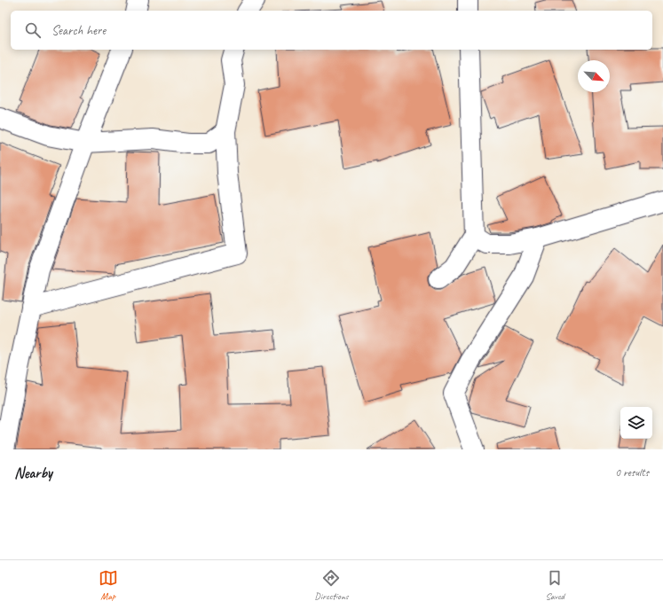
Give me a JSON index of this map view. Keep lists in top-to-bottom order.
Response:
{
  "north": "bottom right",
  "page": {
    "search": "Search here",
    "heading": ["Nearby", "0 results"],
    "nav": ["Map", "Directions", "Saved"]
  }
}
